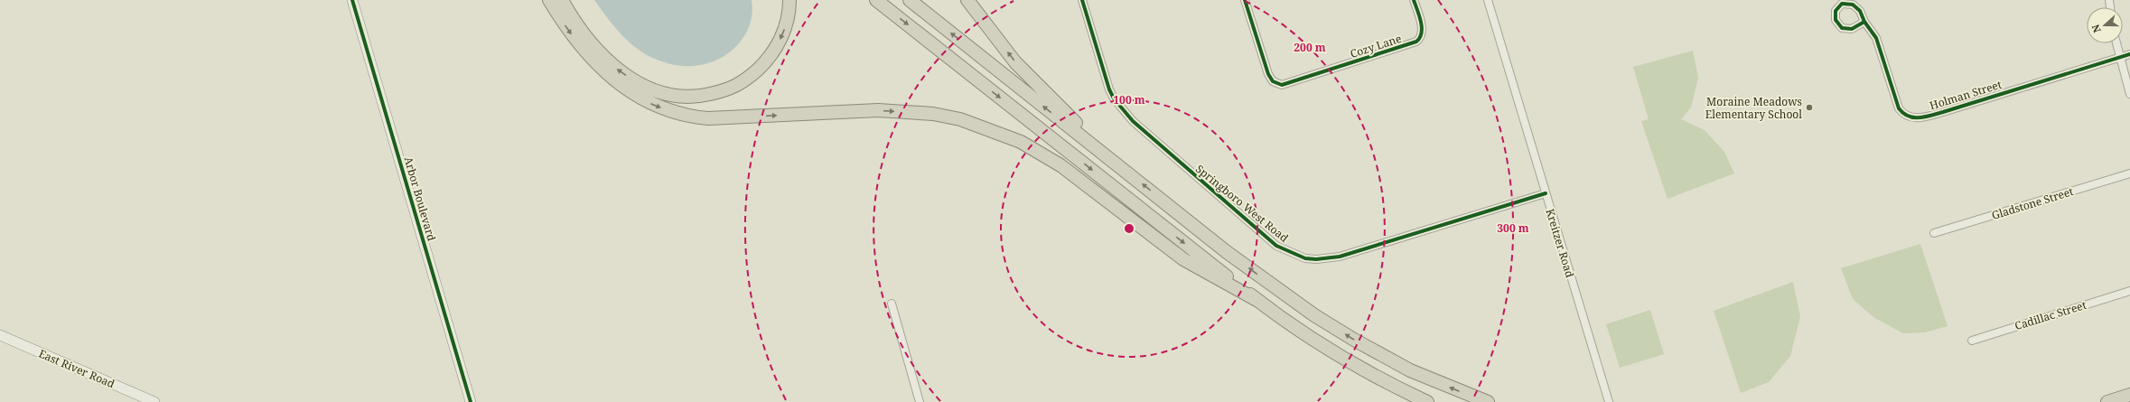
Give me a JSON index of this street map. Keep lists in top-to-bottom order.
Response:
{
  "streets": {
    "street": [
      "Cozy Lane",
      "Holman Street",
      "Arbor Boulevard",
      "Springboro West Road",
      "Gladstone Street",
      "Kreitzer Road",
      "Cadillac Street",
      "East River Road"
    ]
  },
  "crossings": [
    ["Springboro West Road", "Kreitzer Road"]
  ],
  "places": ["Moraine Meadows Elementary School"],
  "north": "left",
  "rings": ["200 m", "100 m", "300 m"]
}
